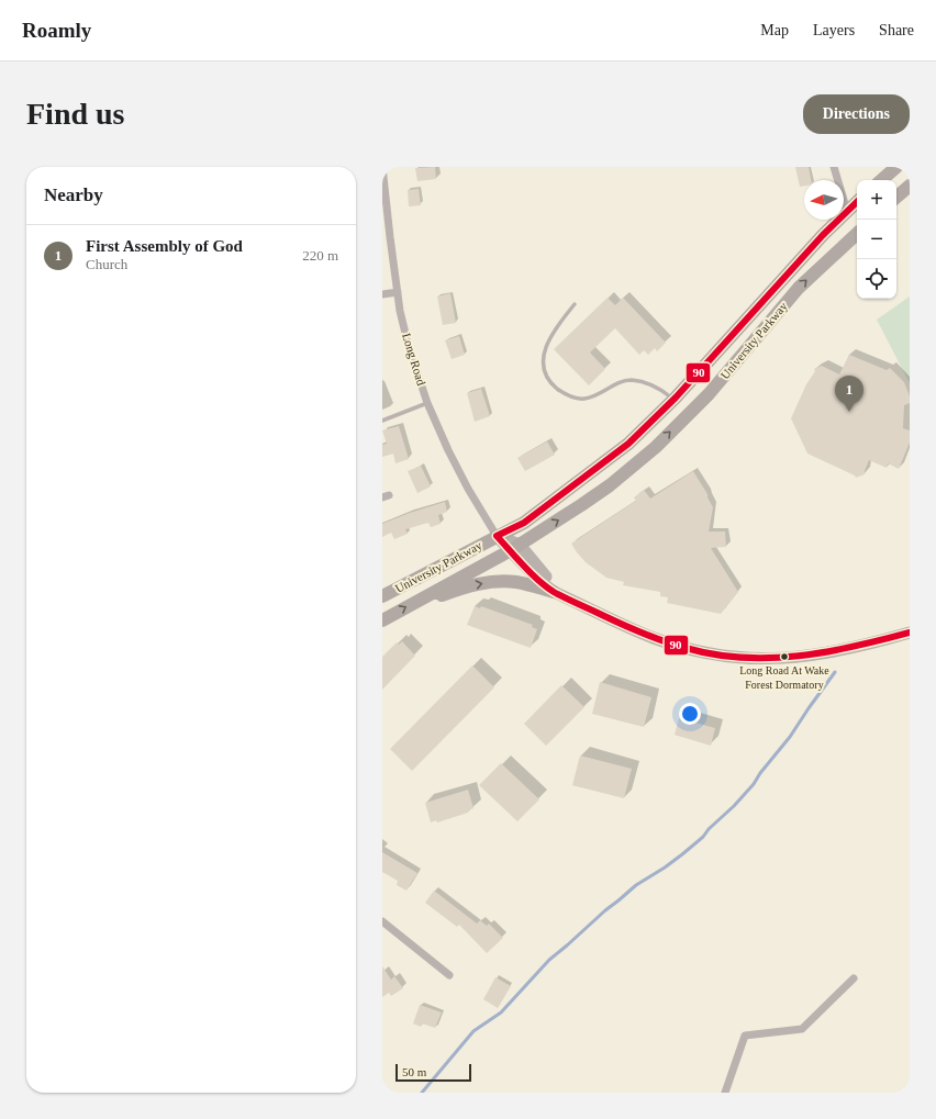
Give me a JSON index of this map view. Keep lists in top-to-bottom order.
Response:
{
  "streets": {
    "main road": ["University Parkway"],
    "street": ["Long Road"]
  },
  "crossings": [
    ["University Parkway", "Long Road"]
  ],
  "places": ["Long Road At Wake Forest Dormatory"],
  "lines": ["transit line 90"],
  "scale_bar": "50 m",
  "north": "left",
  "page": {
    "header": "Roamly",
    "nav": ["Map", "Layers", "Share"],
    "buttons": "Directions",
    "title": "Find us",
    "heading": "Nearby",
    "map_buttons": ["+", "−"],
    "list": [
      {
        "mark": "1",
        "name": "First Assembly of God",
        "note": "Church",
        "value": "220 m"
      }
    ],
    "pins": "1",
    "scale": "50 m"
  }
}
